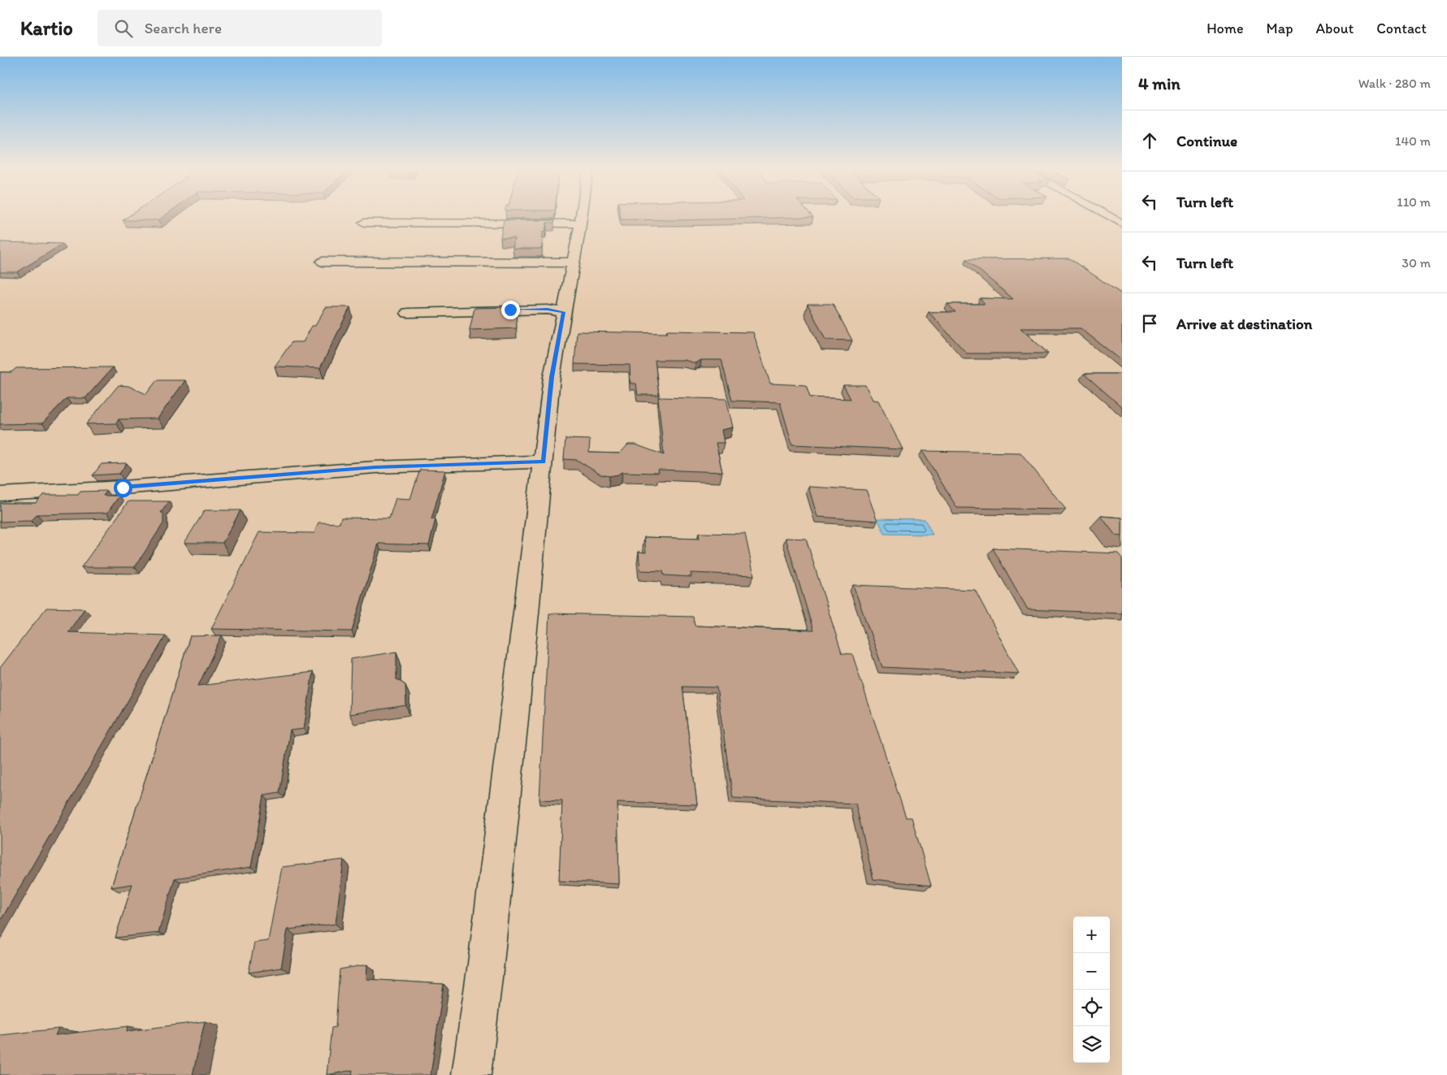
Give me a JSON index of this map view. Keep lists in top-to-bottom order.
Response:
{
  "page": {
    "header": "Kartio",
    "search": "Search here",
    "nav": [
      "Home",
      "Map",
      "About",
      "Contact"
    ],
    "heading": ["4 min", "Walk · 280 m"],
    "list": [
      ["Continue", "140 m"],
      ["Turn left", "110 m"],
      ["Turn left", "30 m"],
      "Arrive at destination"
    ],
    "map_buttons": ["+", "−"]
  }
}
